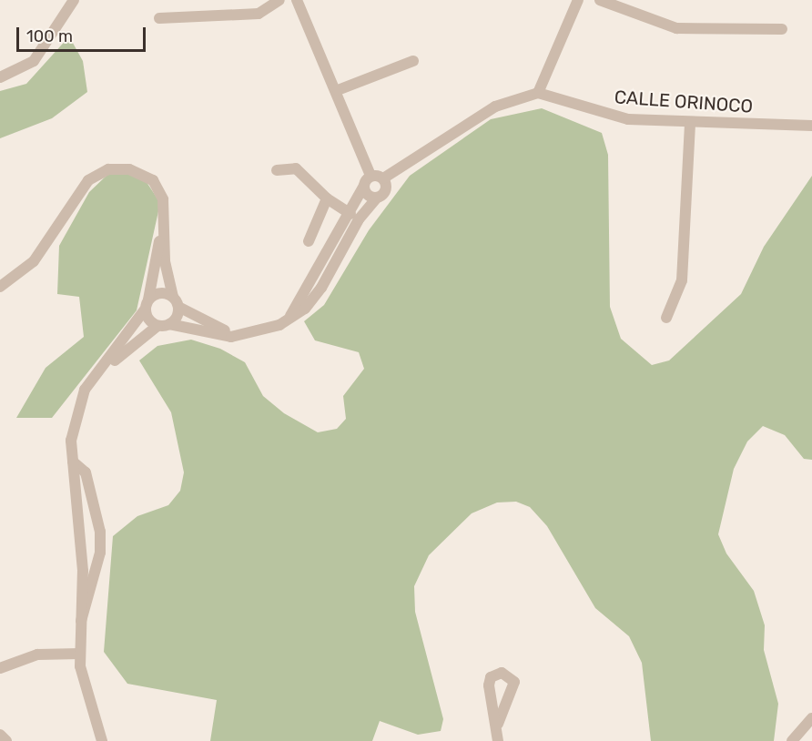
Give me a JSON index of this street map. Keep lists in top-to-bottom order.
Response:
{
  "streets": {
    "street": ["CALLE ORINOCO"]
  },
  "scale_bar": "100 m"
}
